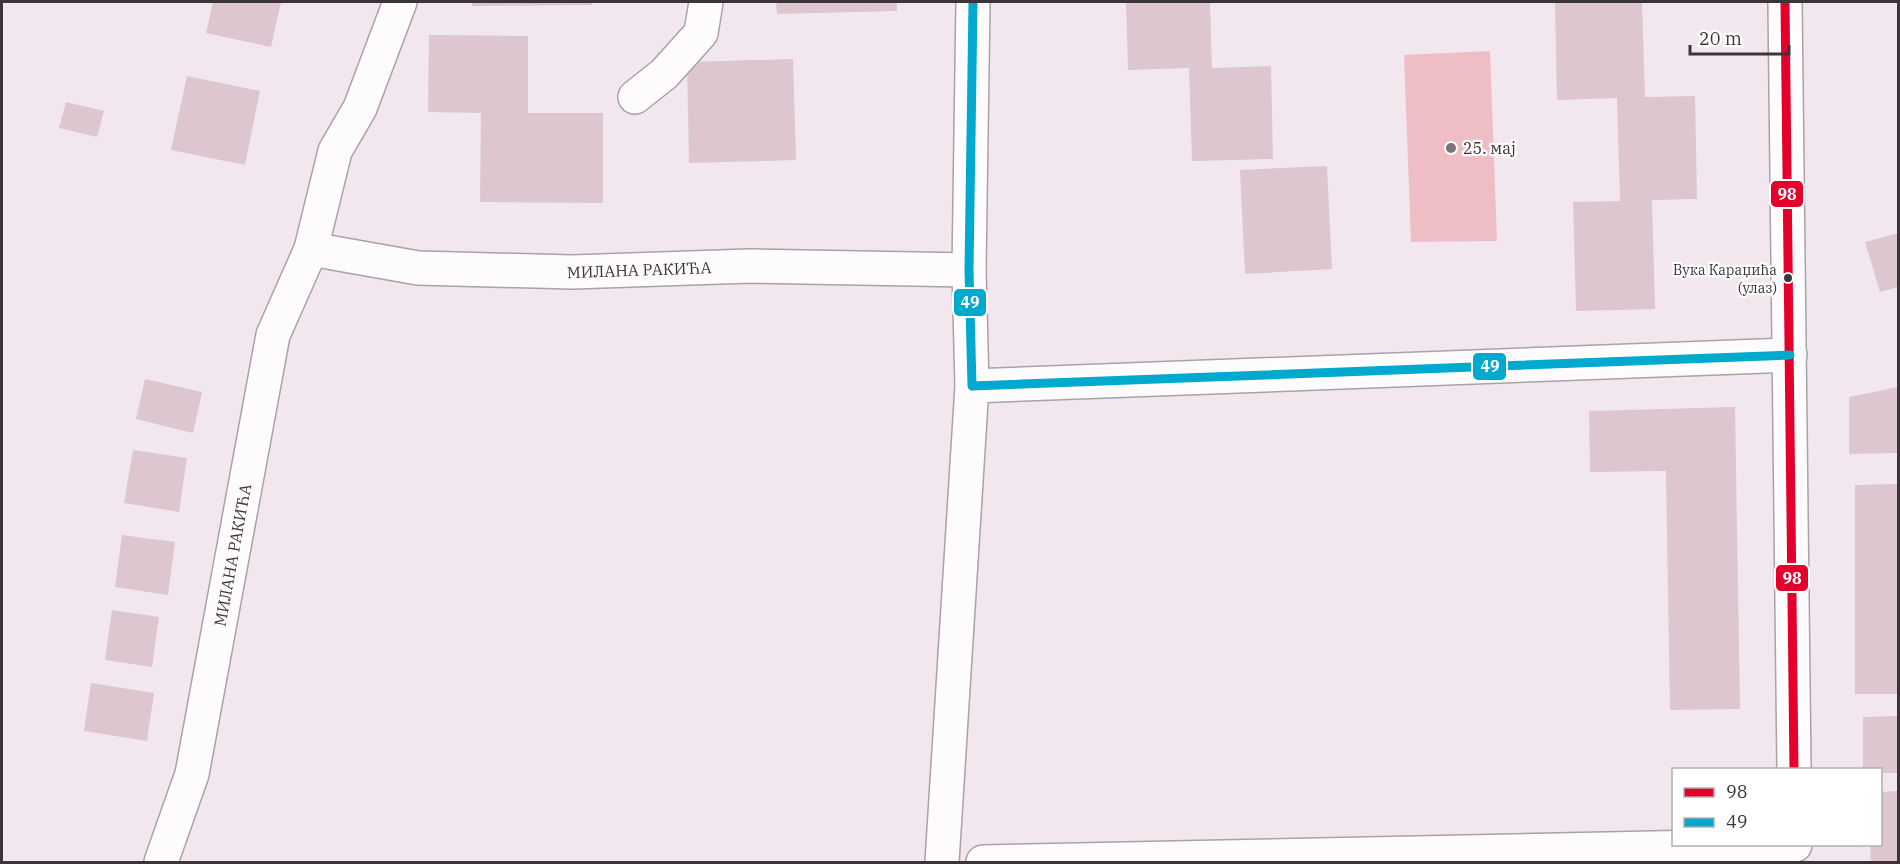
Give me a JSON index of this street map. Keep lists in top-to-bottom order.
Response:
{
  "streets": {
    "street": ["МИЛАНА РАКИЋА"]
  },
  "places": ["25. мај", "Вука Караџића (улаз)"],
  "lines": ["transit line 98", "transit line 49"],
  "legend": ["98", "49"],
  "scale_bar": "20 m"
}
